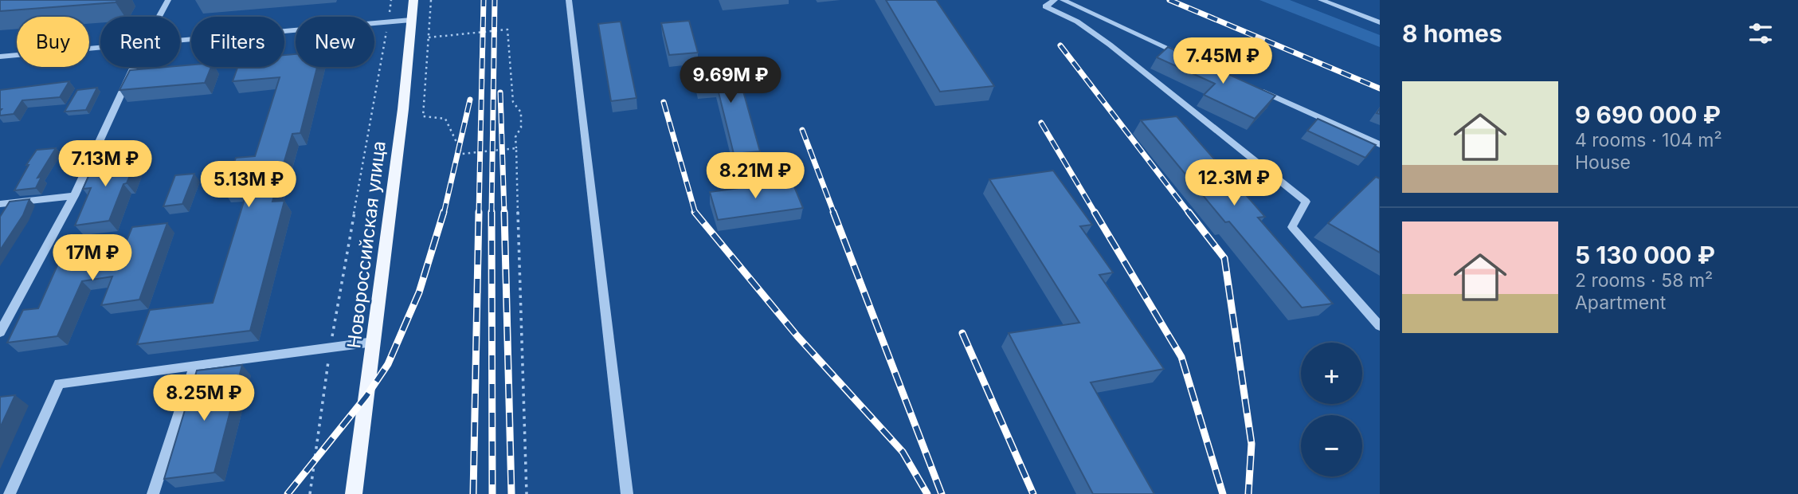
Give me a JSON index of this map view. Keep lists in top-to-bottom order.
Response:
{
  "streets": {
    "main road": ["Новороссийская улица"]
  },
  "page": {
    "heading": "8 homes",
    "chip": [
      "Buy",
      "Rent",
      "Filters",
      "New"
    ],
    "price": [
      "7.45M ₽",
      "9.69M ₽",
      "7.13M ₽",
      "8.21M ₽",
      "12.3M ₽",
      "5.13M ₽",
      "17M ₽",
      "8.25M ₽"
    ],
    "list": [
      {
        "name": "9 690 000 ₽",
        "note": "4 rooms · 104 m² · House"
      },
      {
        "name": "5 130 000 ₽",
        "note": "2 rooms · 58 m² · Apartment"
      }
    ],
    "map_buttons": ["+", "−"]
  }
}
